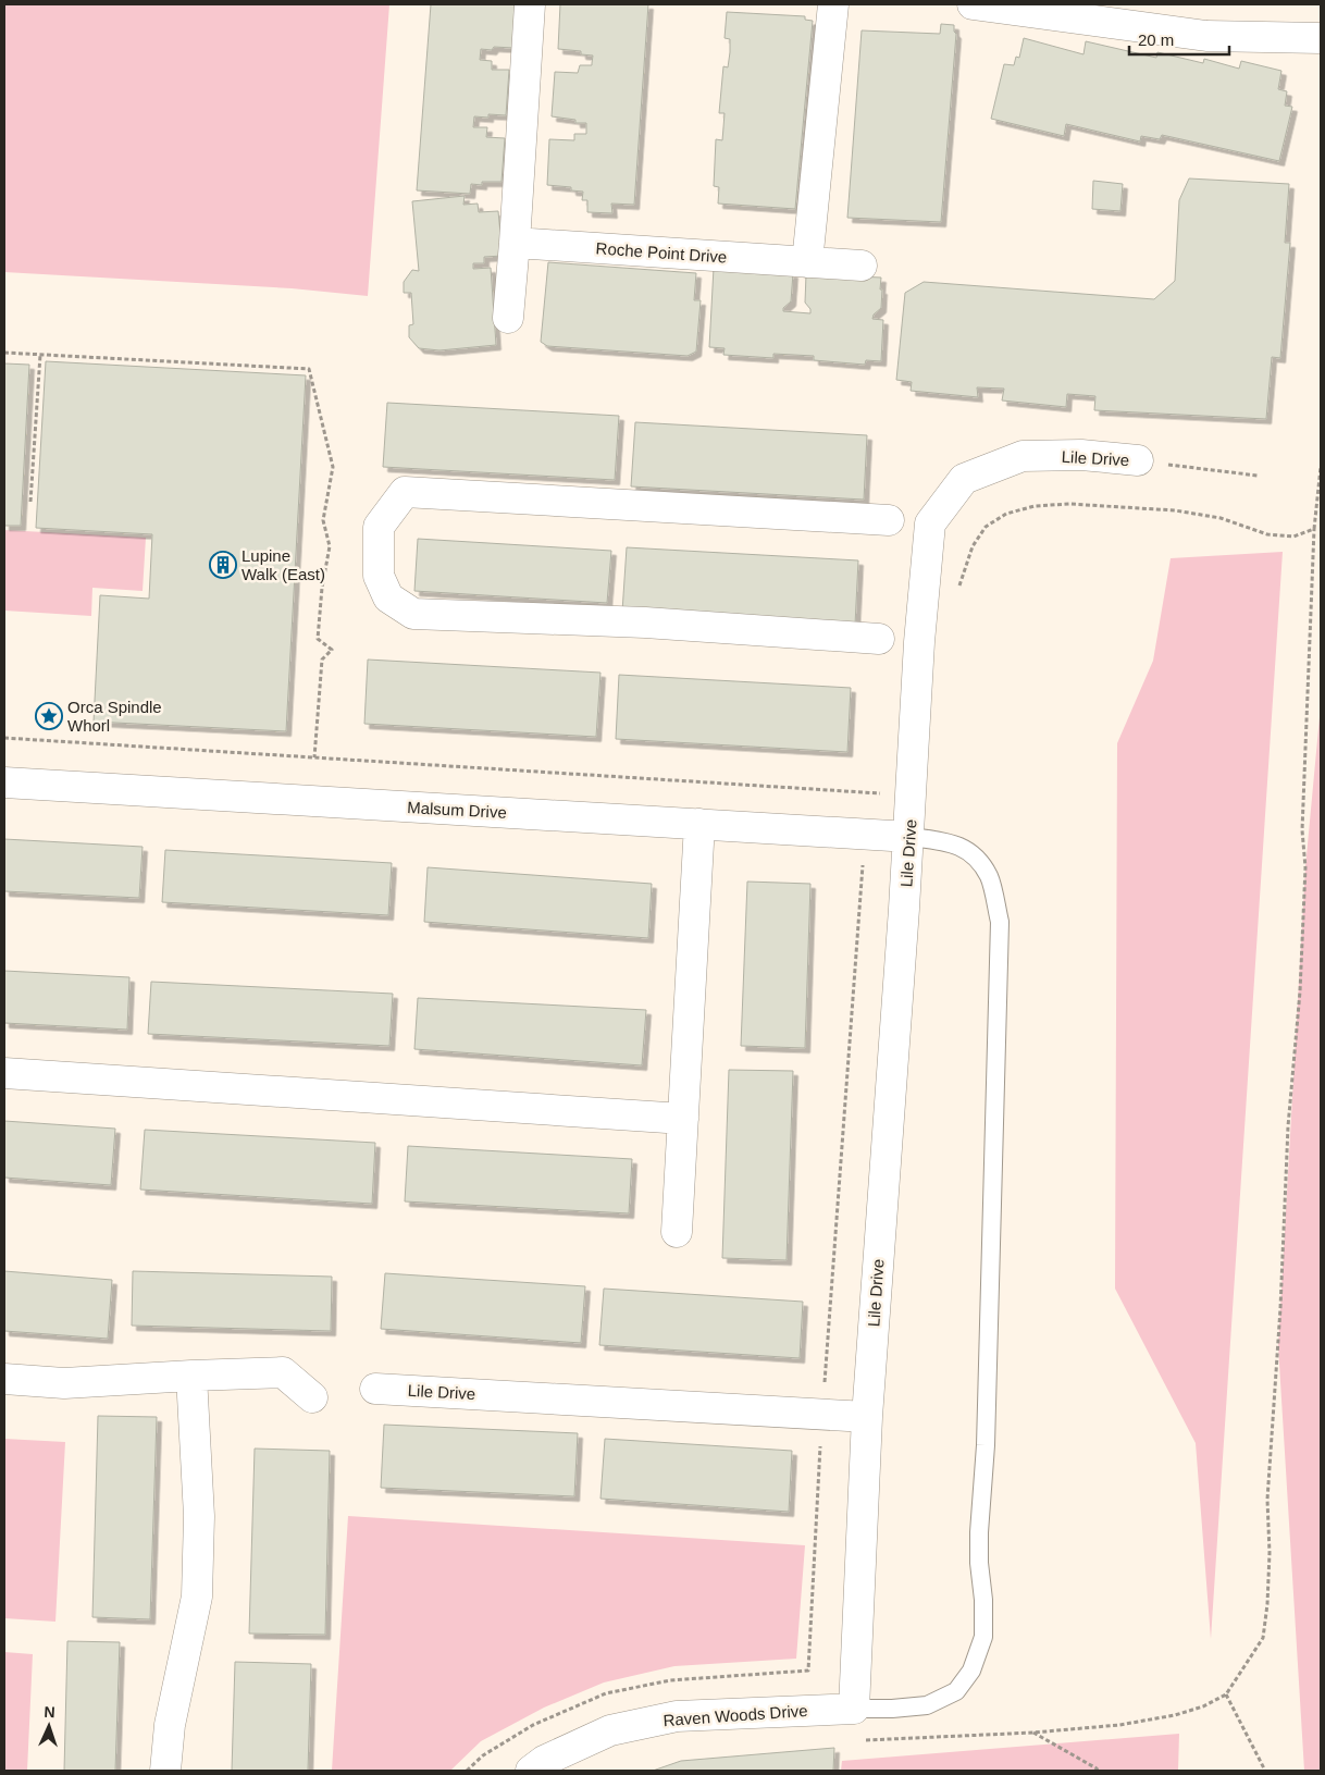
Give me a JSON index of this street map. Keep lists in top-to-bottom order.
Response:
{
  "streets": {
    "street": [
      "Roche Point Drive",
      "Lile Drive",
      "Malsum Drive",
      "Raven Woods Drive"
    ]
  },
  "crossings": [
    ["Lile Drive", "Malsum Drive"],
    ["Lile Drive", "Raven Woods Drive"]
  ],
  "places": {
    "building": ["Lupine Walk (East)"],
    "place": ["Orca Spindle Whorl"]
  },
  "scale_bar": "20 m",
  "north": "top"
}
